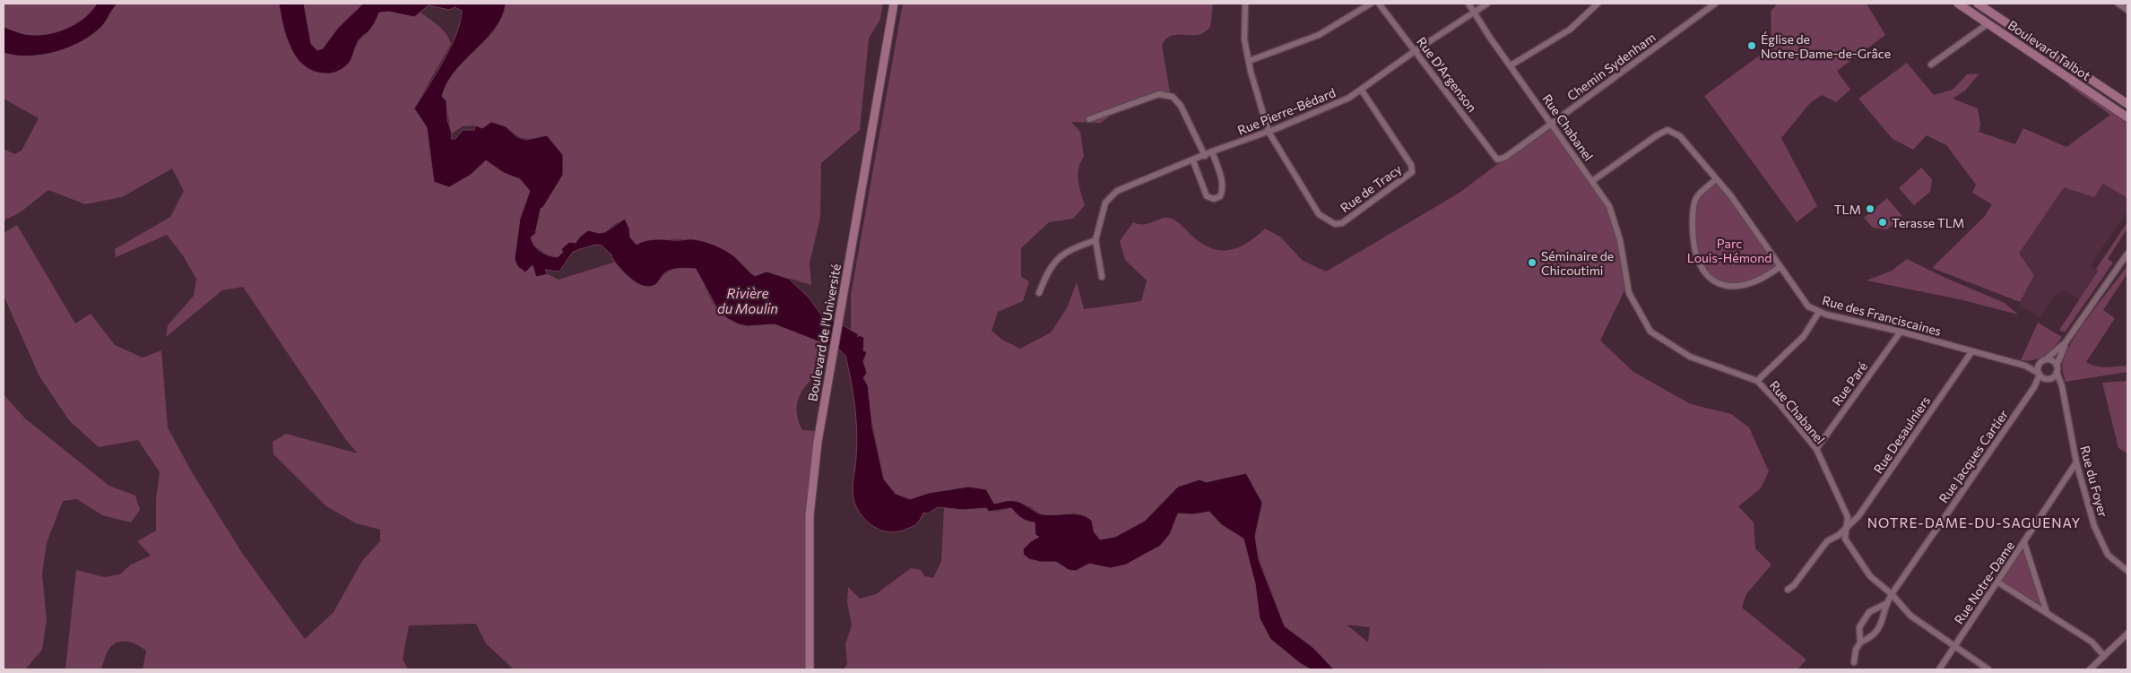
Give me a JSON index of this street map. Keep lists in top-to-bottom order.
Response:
{
  "streets": {
    "main road": ["Boulevard Talbot", "Boulevard de l'Université"],
    "street": [
      "Chemin Sydenham",
      "Rue D'Argenson",
      "Rue Pierre-Bédard",
      "Rue Chabanel",
      "Rue de Tracy",
      "Rue des Franciscaines",
      "Rue Paré",
      "Rue Desaulniers",
      "Rue Jacques Cartier",
      "Rue du Foyer",
      "Rue Notre-Dame"
    ]
  },
  "crossings": [
    ["Chemin Sydenham", "Rue D'Argenson"],
    ["Chemin Sydenham", "Rue Chabanel"],
    ["Rue D'Argenson", "Rue Pierre-Bédard"],
    ["Rue Pierre-Bédard", "Rue Chabanel"],
    ["Rue Pierre-Bédard", "Rue de Tracy"],
    ["Rue Chabanel", "Rue des Franciscaines"],
    ["Rue Chabanel", "Rue Paré"],
    ["Rue Chabanel", "Rue Desaulniers"],
    ["Rue Chabanel", "Rue Jacques Cartier"],
    ["Rue Chabanel", "Rue Notre-Dame"],
    ["Rue des Franciscaines", "Rue Paré"],
    ["Rue des Franciscaines", "Rue Desaulniers"],
    ["Rue des Franciscaines", "Rue Jacques Cartier"],
    ["Rue Jacques Cartier", "Rue du Foyer"],
    ["Rue du Foyer", "Rue Notre-Dame"]
  ],
  "districts": ["NOTRE-DAME-DU-SAGUENAY"],
  "water": ["Rivière du Moulin"],
  "parks": ["Parc Louis-Hémond"],
  "places": [
    "Église de Notre-Dame-de-Grâce",
    "TLM",
    "Terasse TLM",
    "Séminaire de Chicoutimi"
  ]
}
